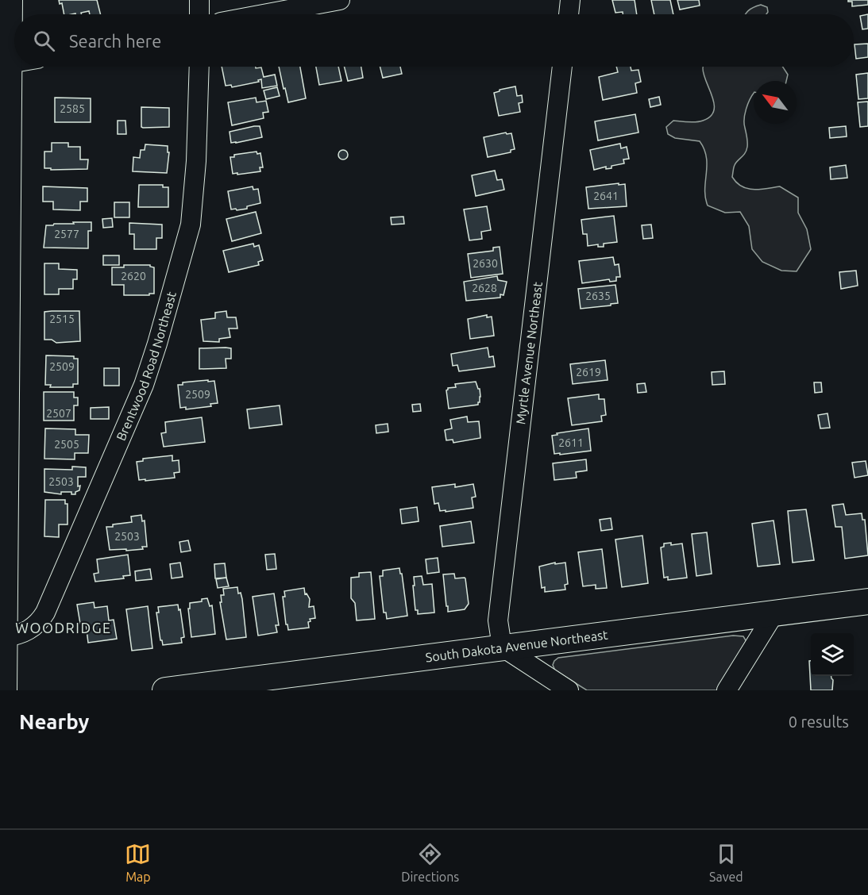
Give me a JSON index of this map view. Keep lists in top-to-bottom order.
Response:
{
  "streets": {
    "main road": ["South Dakota Avenue Northeast"],
    "street": ["Myrtle Avenue Northeast", "Brentwood Road Northeast"]
  },
  "crossings": [
    ["Myrtle Avenue Northeast", "South Dakota Avenue Northeast"]
  ],
  "districts": ["WOODRIDGE"],
  "house_numbers": [
    "2585",
    "2641",
    "2577",
    "2630",
    "2620",
    "2628",
    "2635",
    "2515",
    "2509",
    "2619",
    "2509",
    "2507",
    "2611",
    "2505",
    "2503",
    "2503"
  ],
  "north": "top left",
  "page": {
    "search": "Search here",
    "heading": ["Nearby", "0 results"],
    "nav": ["Map", "Directions", "Saved"]
  }
}
